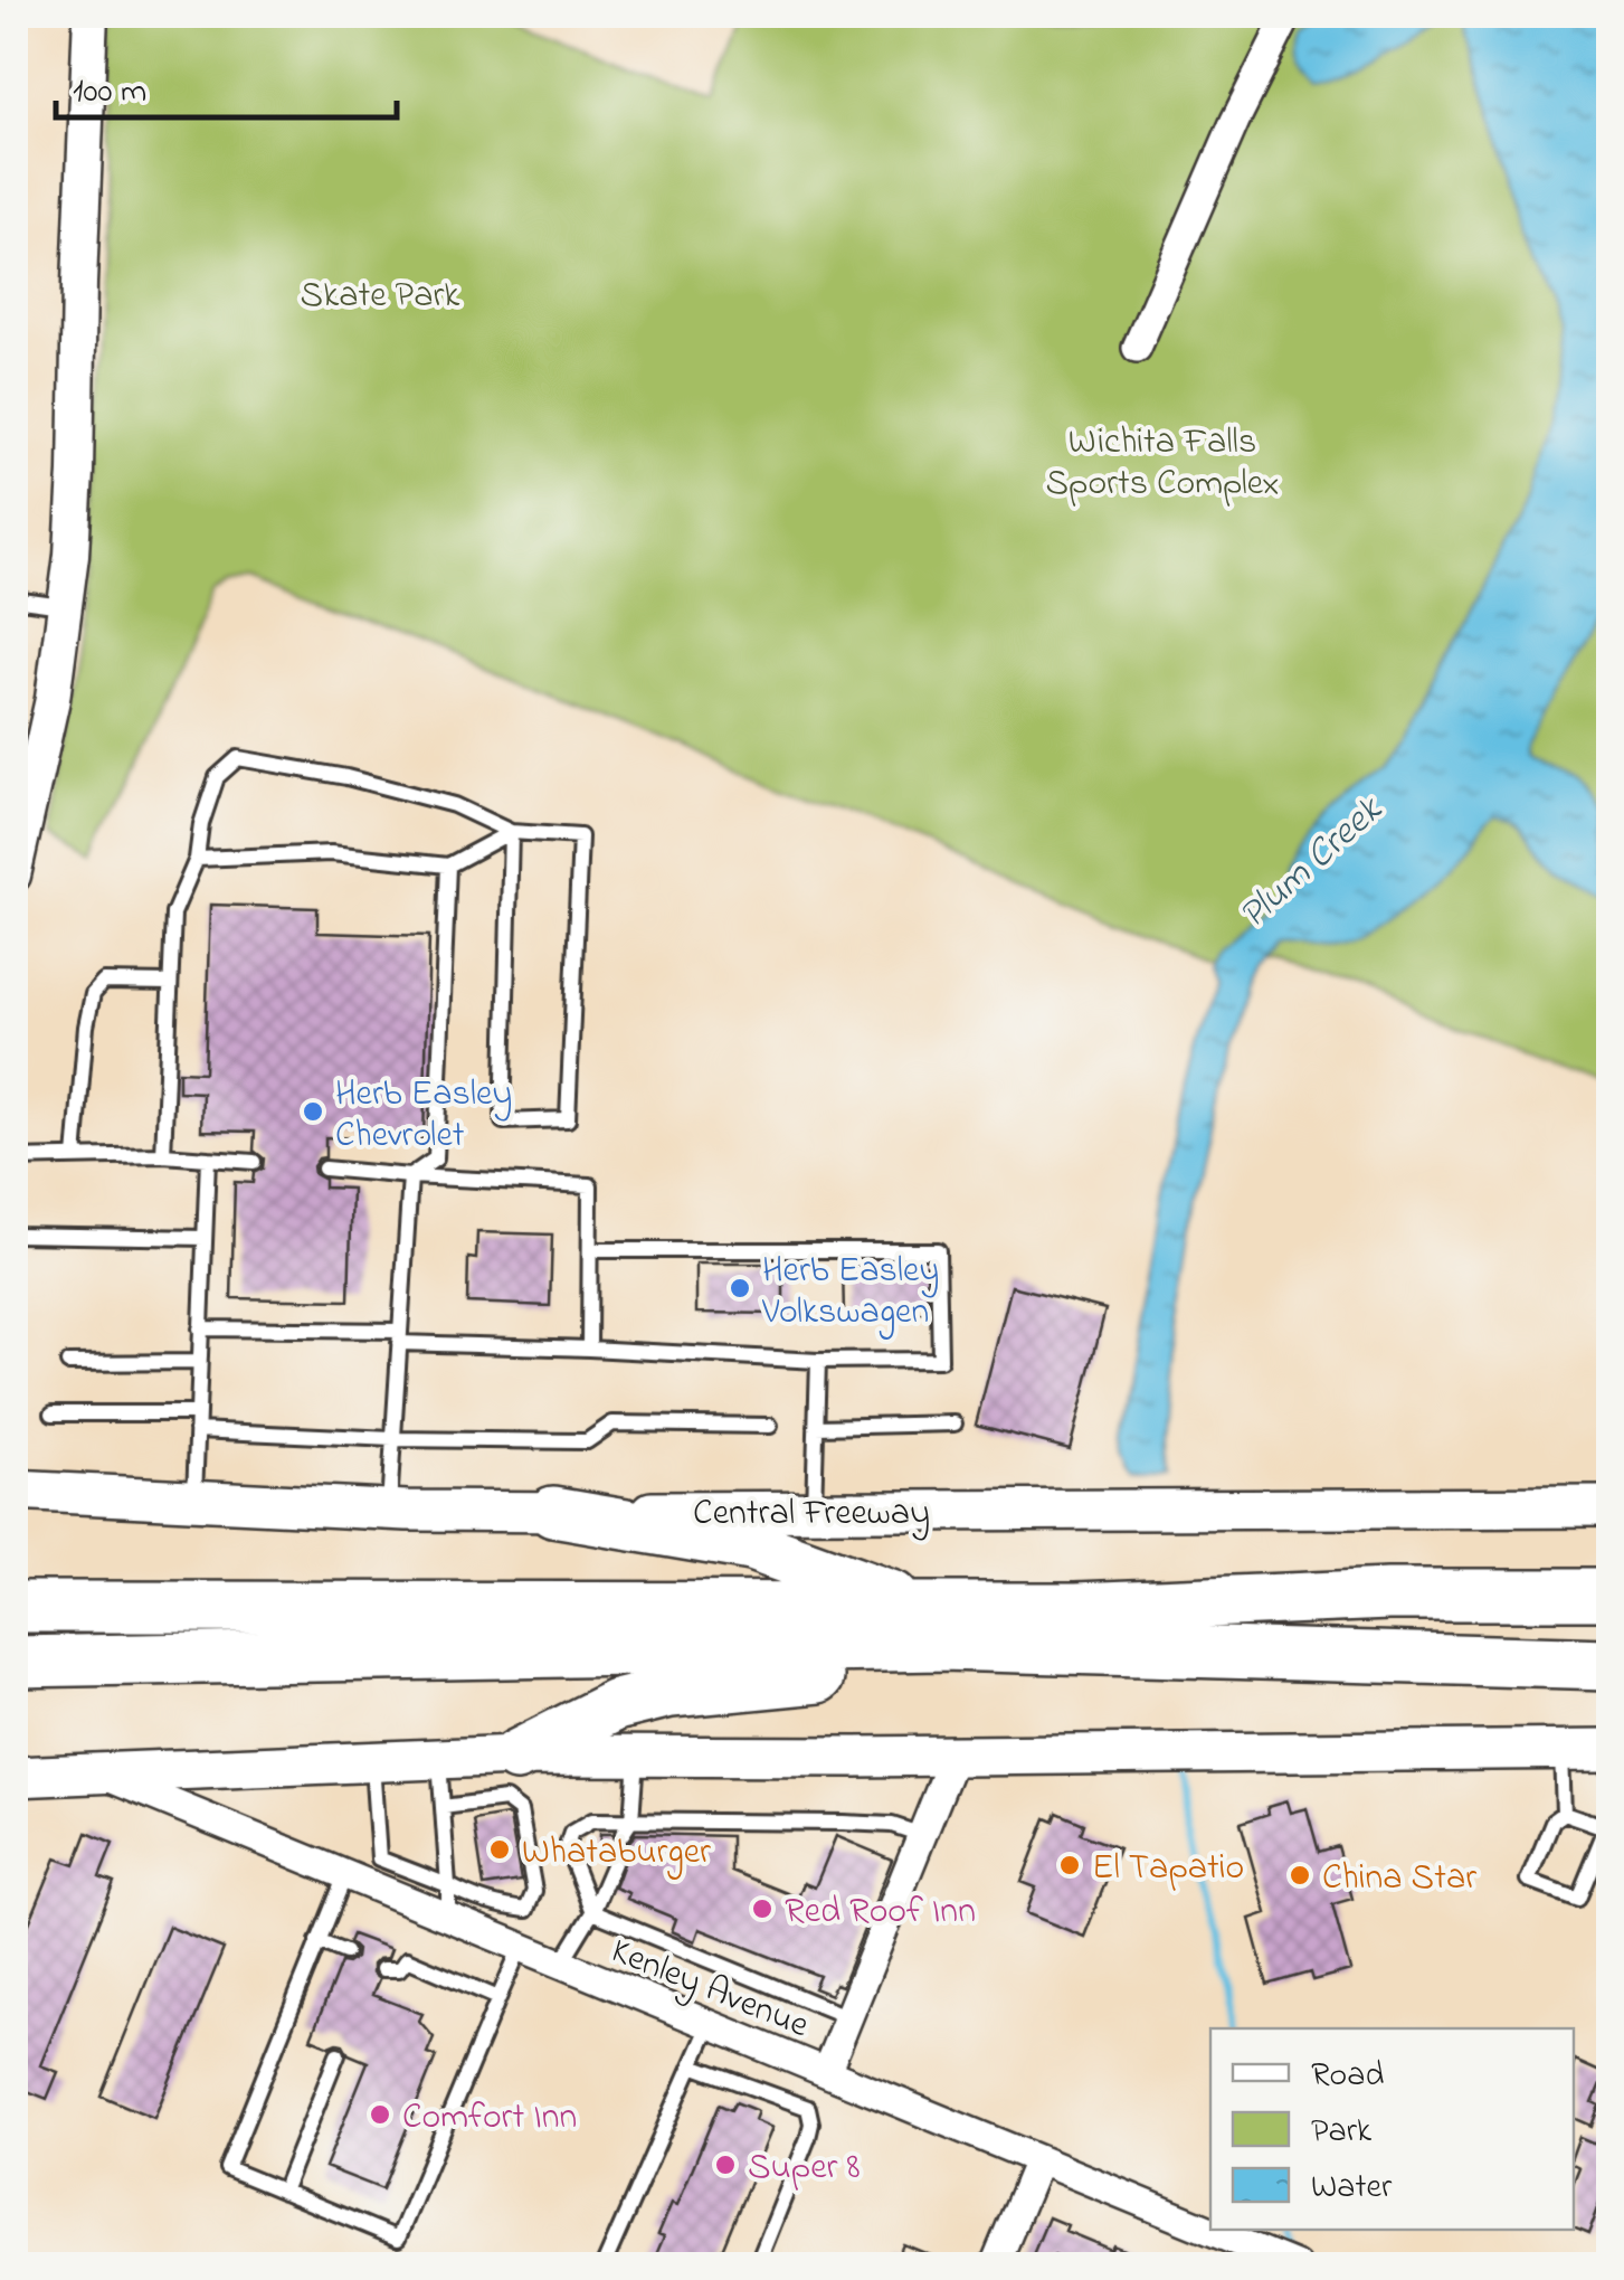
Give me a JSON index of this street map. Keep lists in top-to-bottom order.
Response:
{
  "streets": {
    "main road": ["Central Freeway"],
    "street": ["Kenley Avenue"]
  },
  "water": ["Plum Creek"],
  "parks": ["Skate Park", "Wichita Falls Sports Complex"],
  "places": [
    "Herb Easley Chevrolet",
    "Herb Easley Volkswagen",
    "Whataburger",
    "El Tapatio",
    "China Star",
    "Red Roof Inn",
    "Comfort Inn",
    "Super 8"
  ],
  "legend": ["Road", "Park", "Water"],
  "scale_bar": "100 m"
}
